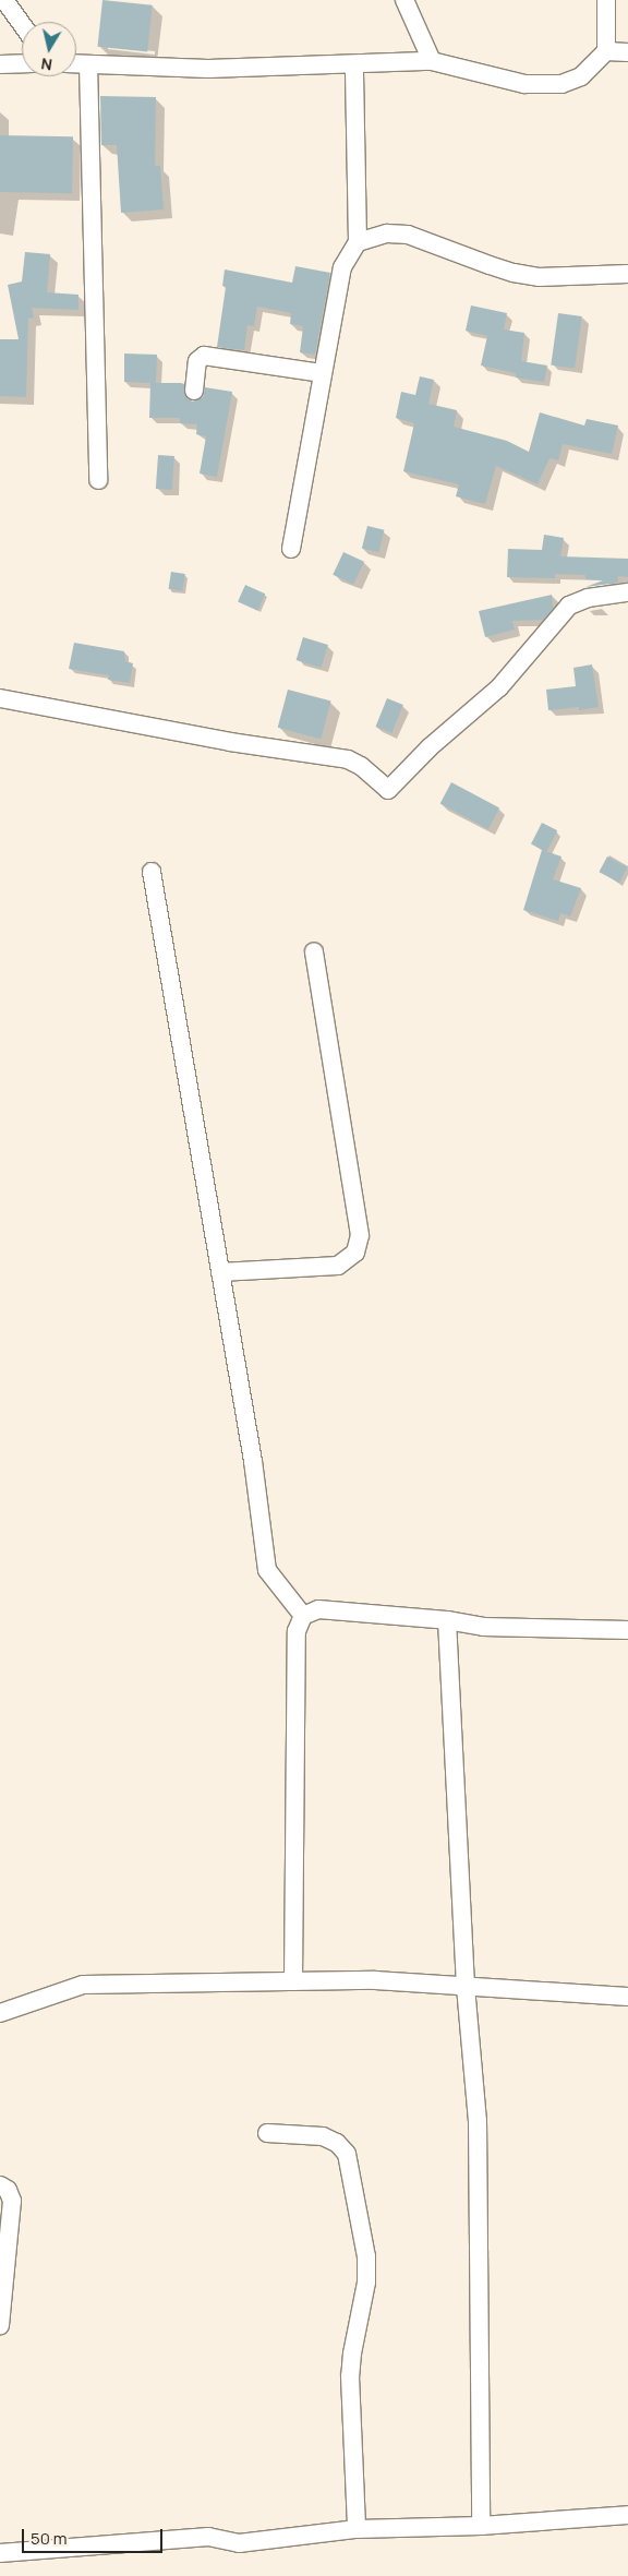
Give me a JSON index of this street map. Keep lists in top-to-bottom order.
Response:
{
  "scale_bar": "50 m",
  "north": "bottom"
}
